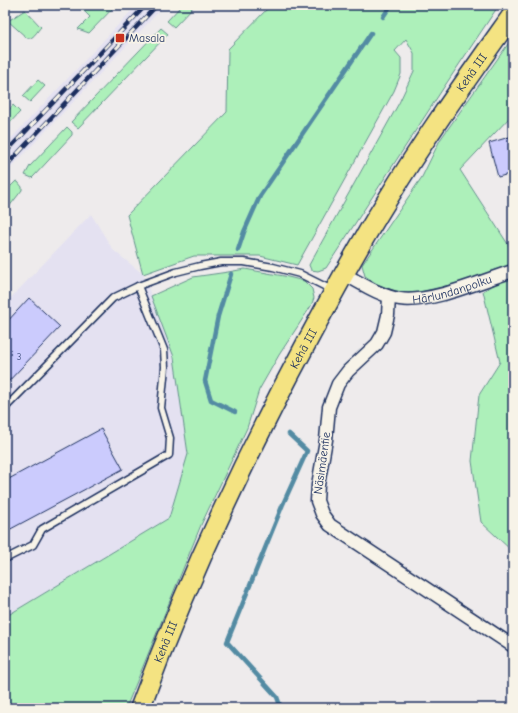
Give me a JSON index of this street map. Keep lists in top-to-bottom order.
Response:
{
  "streets": {
    "highway": ["Kehä III"],
    "street": ["Härlundanpolku", "Näsimäentie"]
  },
  "crossings": [
    ["Härlundanpolku", "Näsimäentie"]
  ],
  "places": {
    "transit": ["Masala"]
  },
  "house_numbers": ["3"]
}
